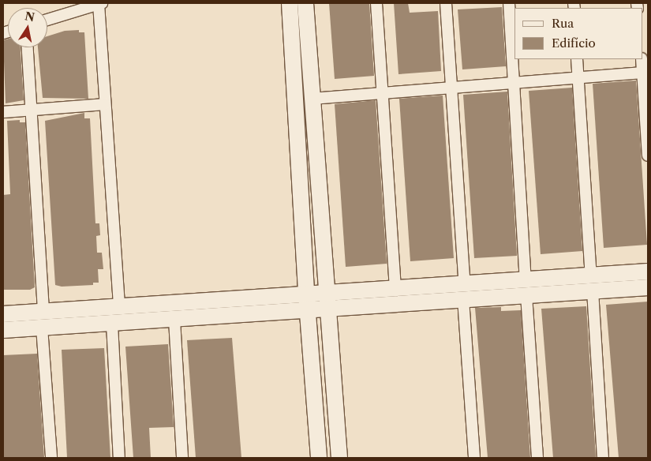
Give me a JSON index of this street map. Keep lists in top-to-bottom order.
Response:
{
  "legend": ["Rua", "Edifício"],
  "north": "top"
}
